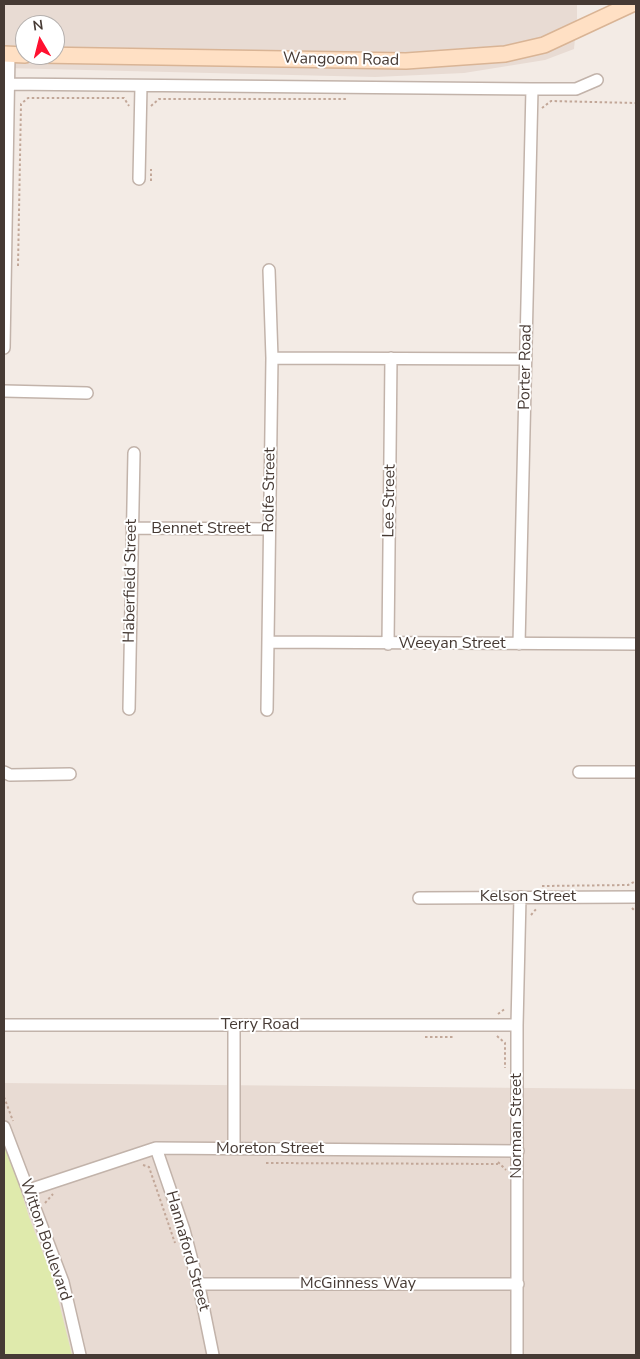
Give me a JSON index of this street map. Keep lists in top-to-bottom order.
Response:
{
  "streets": {
    "street": [
      "Wangoom Road",
      "Porter Road",
      "Rolfe Street",
      "Lee Street",
      "Bennet Street",
      "Haberfield Street",
      "Weeyan Street",
      "Kelson Street",
      "Terry Road",
      "Norman Street",
      "Moreton Street",
      "Witton Boulevard",
      "Hannaford Street",
      "McGinness Way"
    ]
  },
  "crossings": [
    ["Wangoom Road", "Porter Road"],
    ["Porter Road", "Weeyan Street"],
    ["Rolfe Street", "Bennet Street"],
    ["Rolfe Street", "Weeyan Street"],
    ["Lee Street", "Weeyan Street"],
    ["Bennet Street", "Haberfield Street"],
    ["Kelson Street", "Norman Street"],
    ["Terry Road", "Norman Street"],
    ["Norman Street", "Moreton Street"],
    ["Norman Street", "McGinness Way"],
    ["Moreton Street", "Witton Boulevard"],
    ["Moreton Street", "Hannaford Street"],
    ["Hannaford Street", "McGinness Way"]
  ],
  "north": "top"
}
